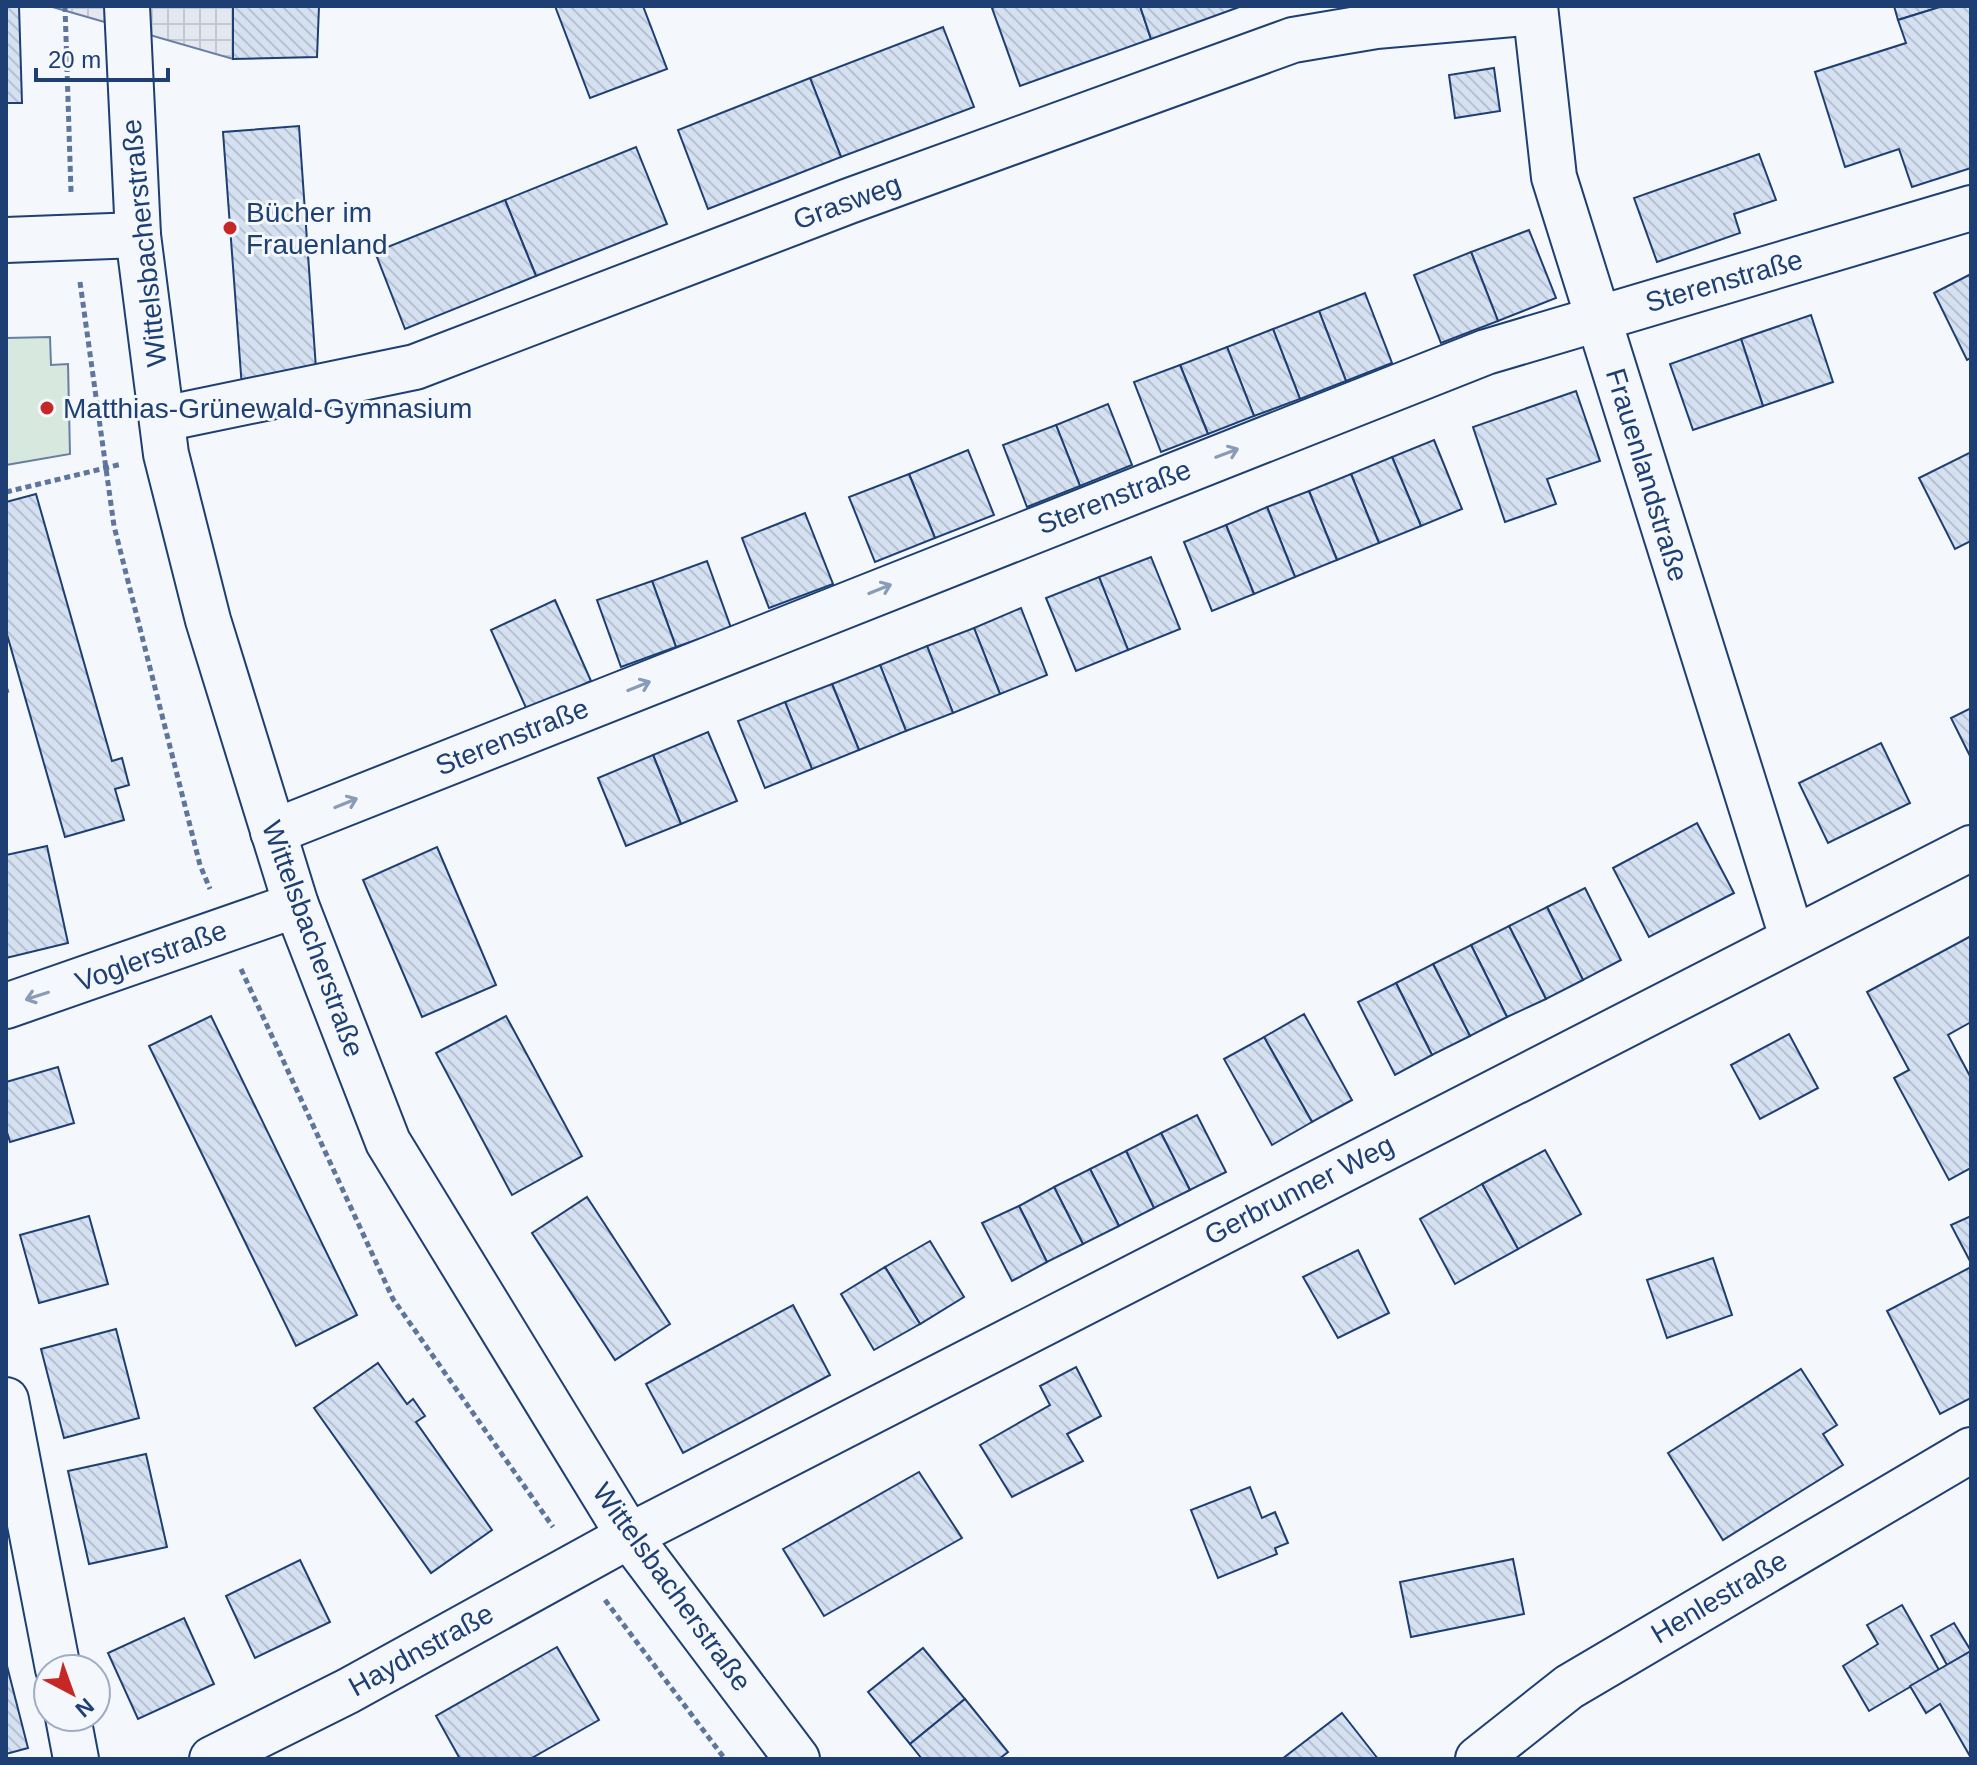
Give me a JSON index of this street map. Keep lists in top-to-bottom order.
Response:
{
  "streets": {
    "street": [
      "Grasweg",
      "Wittelsbacherstraße",
      "Sterenstraße",
      "Frauenlandstraße",
      "Voglerstraße",
      "Gerbrunner Weg",
      "Henlestraße",
      "Haydnstraße"
    ]
  },
  "crossings": [
    ["Grasweg", "Wittelsbacherstraße"],
    ["Grasweg", "Frauenlandstraße"],
    ["Wittelsbacherstraße", "Sterenstraße"],
    ["Wittelsbacherstraße", "Voglerstraße"],
    ["Wittelsbacherstraße", "Gerbrunner Weg"],
    ["Wittelsbacherstraße", "Haydnstraße"],
    ["Sterenstraße", "Frauenlandstraße"],
    ["Frauenlandstraße", "Gerbrunner Weg"],
    ["Gerbrunner Weg", "Haydnstraße"]
  ],
  "one_way": ["Sterenstraße", "Voglerstraße"],
  "places": ["Bücher im Frauenland", "Matthias-Grünewald-Gymnasium"],
  "scale_bar": "20 m",
  "north": "bottom right"
}
